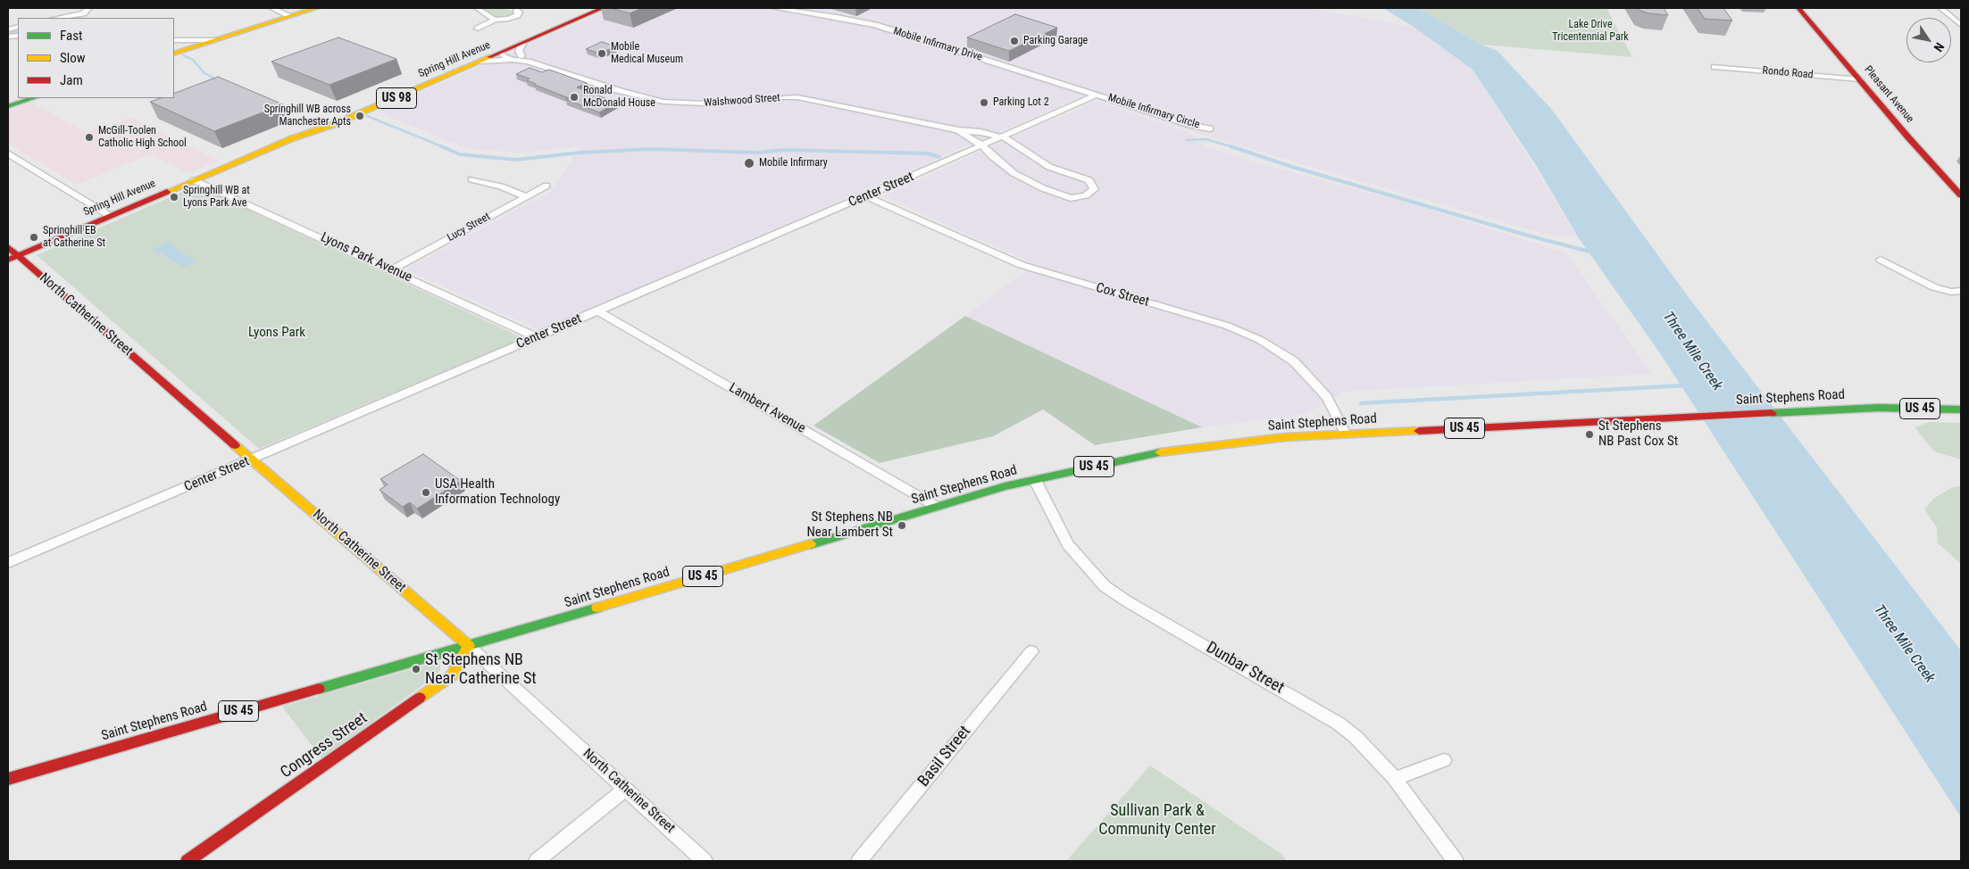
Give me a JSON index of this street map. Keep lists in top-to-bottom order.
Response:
{
  "streets": {
    "main road": [
      "Spring Hill Avenue",
      "Pleasant Avenue",
      "US 98",
      "North Catherine Street",
      "Saint Stephens Road",
      "US 45",
      "Congress Street"
    ],
    "street": [
      "Mobile Infirmary Drive",
      "Rondo Road",
      "Walshwood Street",
      "Mobile Infirmary Circle",
      "Center Street",
      "Lucy Street",
      "Lyons Park Avenue",
      "Cox Street",
      "Lambert Avenue",
      "Dunbar Street",
      "Basil Street"
    ]
  },
  "crossings": [
    ["Mobile Infirmary Drive", "Mobile Infirmary Circle"],
    ["Mobile Infirmary Drive", "Center Street"],
    ["Spring Hill Avenue", "Walshwood Street"],
    ["Spring Hill Avenue", "Lyons Park Avenue"],
    ["Spring Hill Avenue", "North Catherine Street"],
    ["Rondo Road", "Pleasant Avenue"],
    ["Walshwood Street", "Center Street"],
    ["Mobile Infirmary Circle", "Center Street"],
    ["Center Street", "Lyons Park Avenue"],
    ["Center Street", "Cox Street"],
    ["Center Street", "North Catherine Street"],
    ["Center Street", "Lambert Avenue"],
    ["Lucy Street", "Lyons Park Avenue"],
    ["Cox Street", "Saint Stephens Road"],
    ["North Catherine Street", "Saint Stephens Road"],
    ["North Catherine Street", "Congress Street"],
    ["Saint Stephens Road", "Lambert Avenue"],
    ["Saint Stephens Road", "Dunbar Street"],
    ["Saint Stephens Road", "Congress Street"]
  ],
  "water": ["Three Mile Creek"],
  "parks": ["Lake Drive Tricentennial Park", "Lyons Park", "Sullivan Park & Community Center"],
  "places": [
    "Parking Garage",
    "Mobile Medical Museum",
    "Ronald McDonald House",
    "Parking Lot 2",
    "Springhill WB across Manchester Apts",
    "McGill-Toolen Catholic High School",
    "Mobile Infirmary",
    "Springhill WB at Lyons Park Ave",
    "Springhill EB at Catherine St",
    "St Stephens NB Past Cox St",
    "USA Health Information Technology",
    "St Stephens NB Near Lambert St",
    "St Stephens NB Near Catherine St"
  ],
  "legend": ["Fast", "Slow", "Jam"],
  "north": "bottom right"
}
